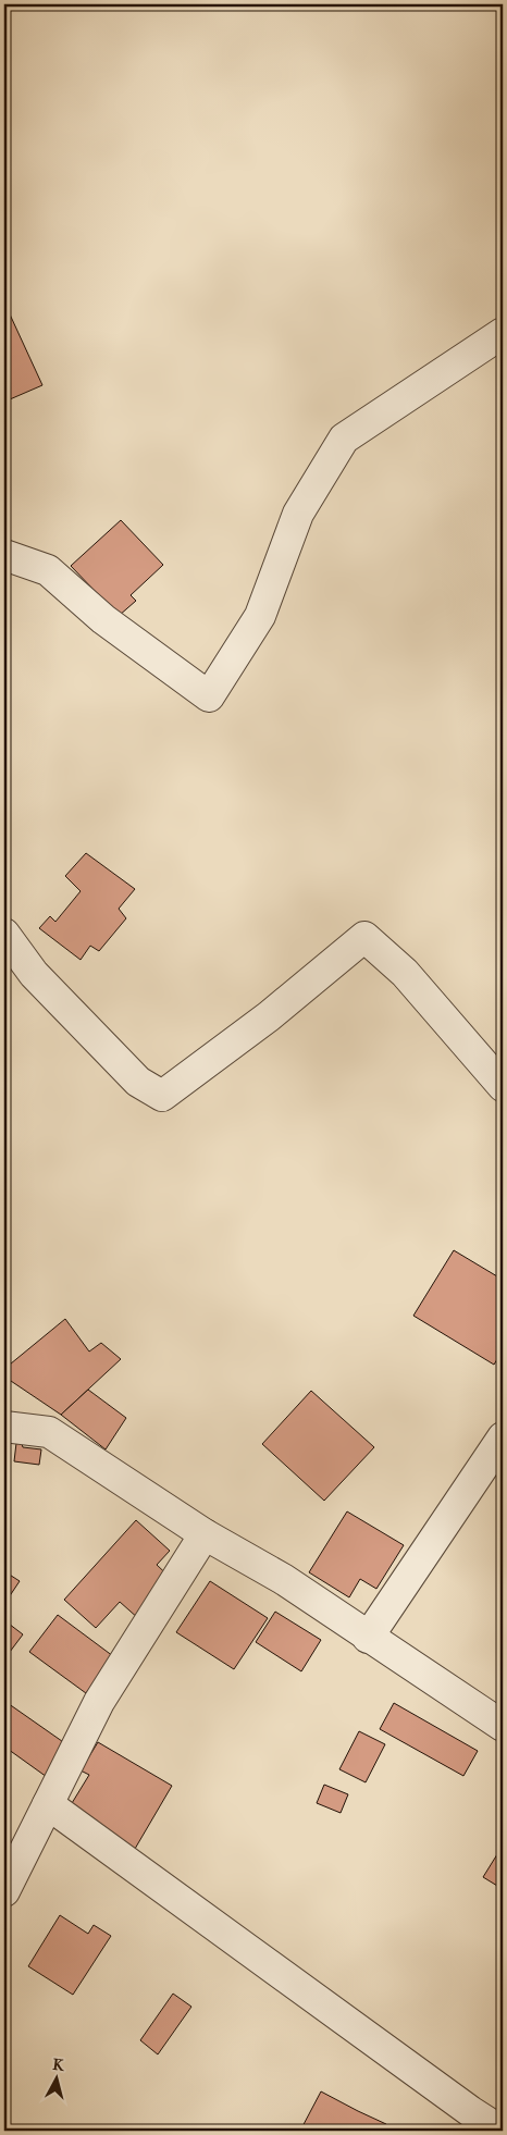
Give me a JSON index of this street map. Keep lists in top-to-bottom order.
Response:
{
  "north": "top"
}
